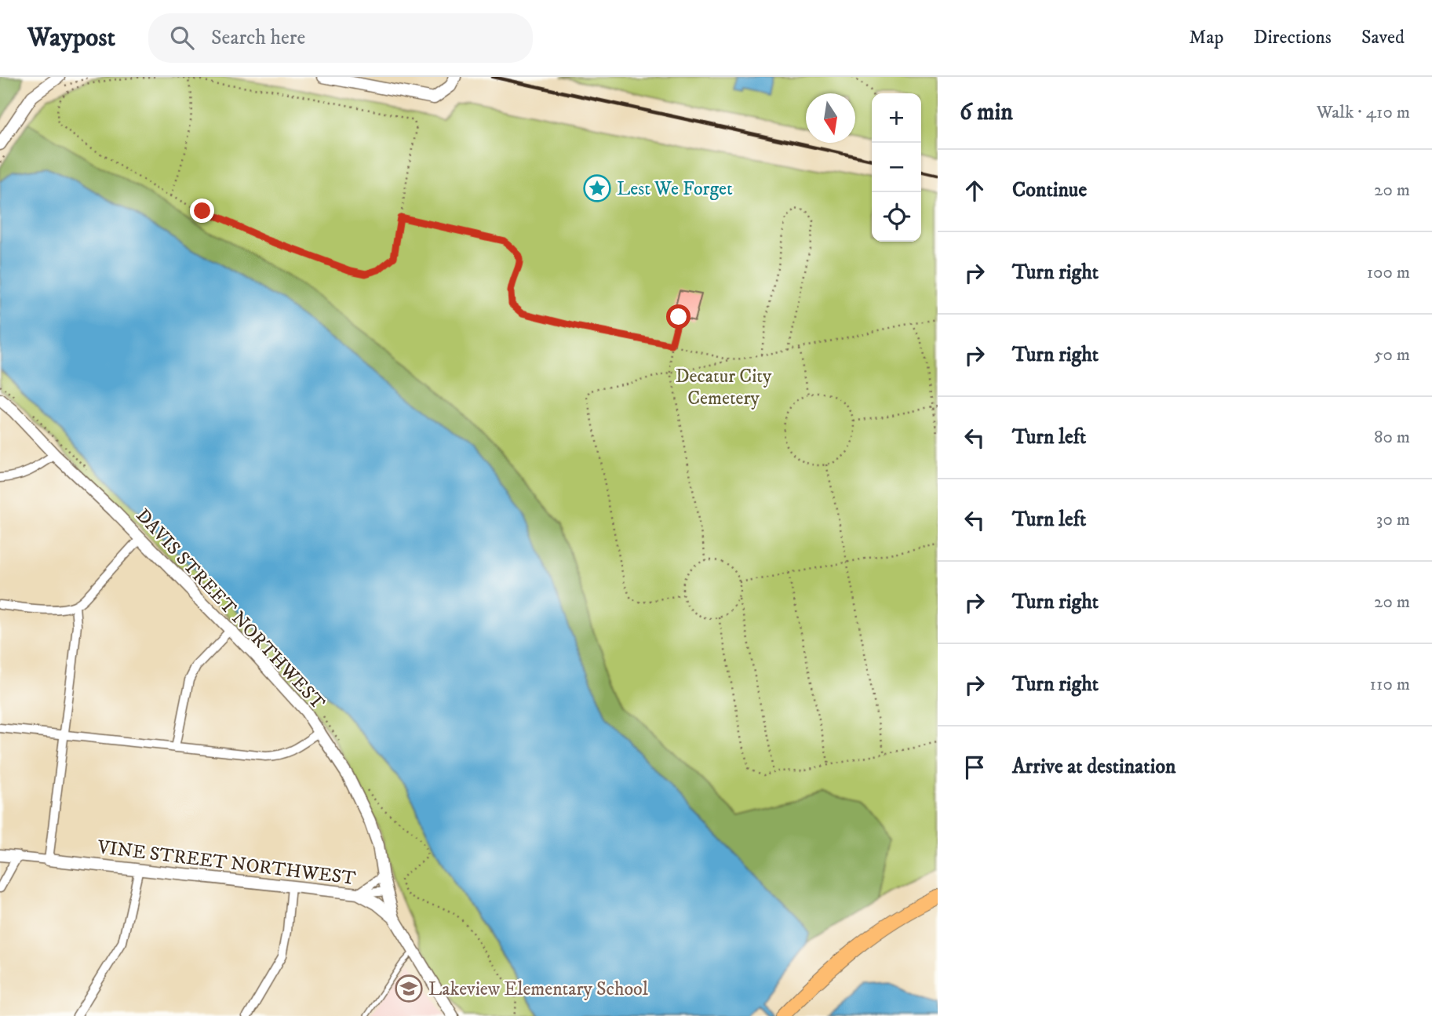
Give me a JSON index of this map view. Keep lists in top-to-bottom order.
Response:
{
  "streets": {
    "street": ["DAVIS STREET NORTHWEST", "VINE STREET NORTHWEST"]
  },
  "crossings": [
    ["DAVIS STREET NORTHWEST", "VINE STREET NORTHWEST"]
  ],
  "parks": ["Decatur City Cemetery"],
  "places": {
    "place": ["Lest We Forget"],
    "school or university": ["Lakeview Elementary School"]
  },
  "north": "bottom",
  "page": {
    "header": "Waypost",
    "search": "Search here",
    "nav": ["Map", "Directions", "Saved"],
    "heading": ["6 min", "Walk · 410 m"],
    "map_buttons": ["+", "−"],
    "list": [
      ["Continue", "20 m"],
      ["Turn right", "100 m"],
      ["Turn right", "50 m"],
      ["Turn left", "80 m"],
      ["Turn left", "30 m"],
      ["Turn right", "20 m"],
      ["Turn right", "110 m"],
      "Arrive at destination"
    ]
  }
}
